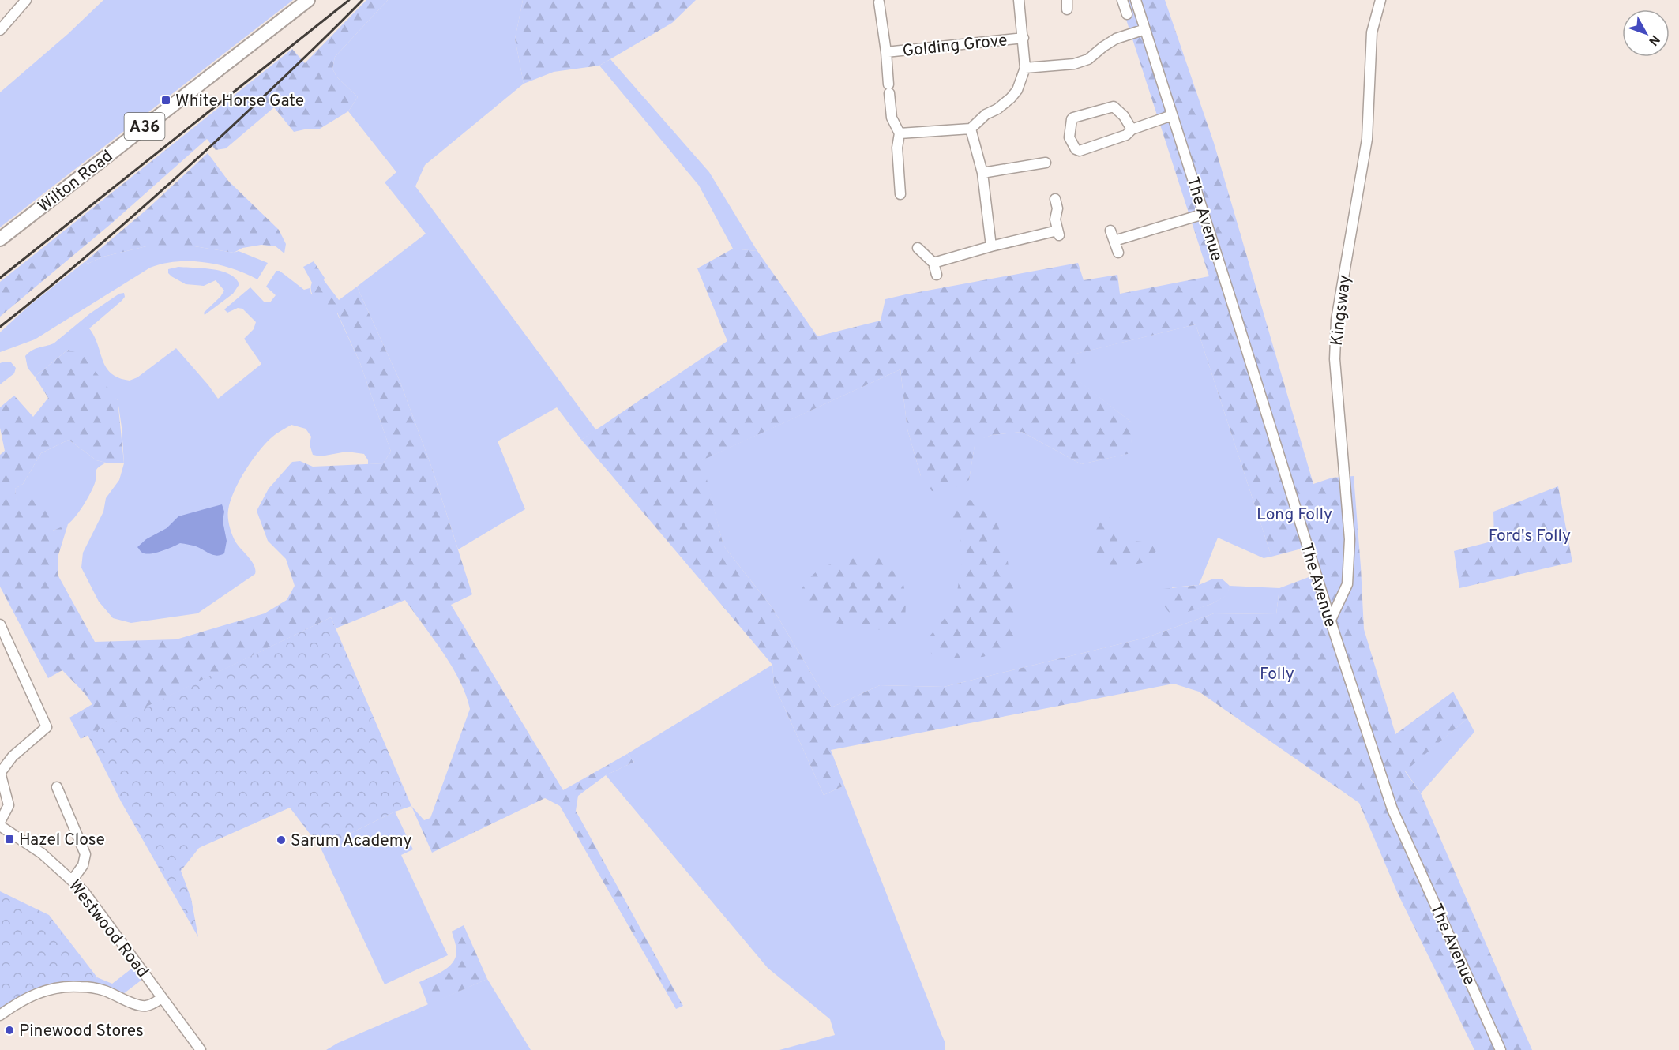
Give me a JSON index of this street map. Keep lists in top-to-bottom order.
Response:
{
  "streets": {
    "highway": ["A36", "Wilton Road"],
    "street": [
      "Golding Grove",
      "The Avenue",
      "Kingsway",
      "Westwood Road"
    ]
  },
  "crossings": [
    ["The Avenue", "Kingsway"]
  ],
  "parks": ["Long Folly", "Ford's Folly", "Folly"],
  "places": {
    "transit": ["White Horse Gate", "Hazel Close"],
    "other": ["Sarum Academy", "Pinewood Stores"]
  },
  "north": "bottom right"
}
